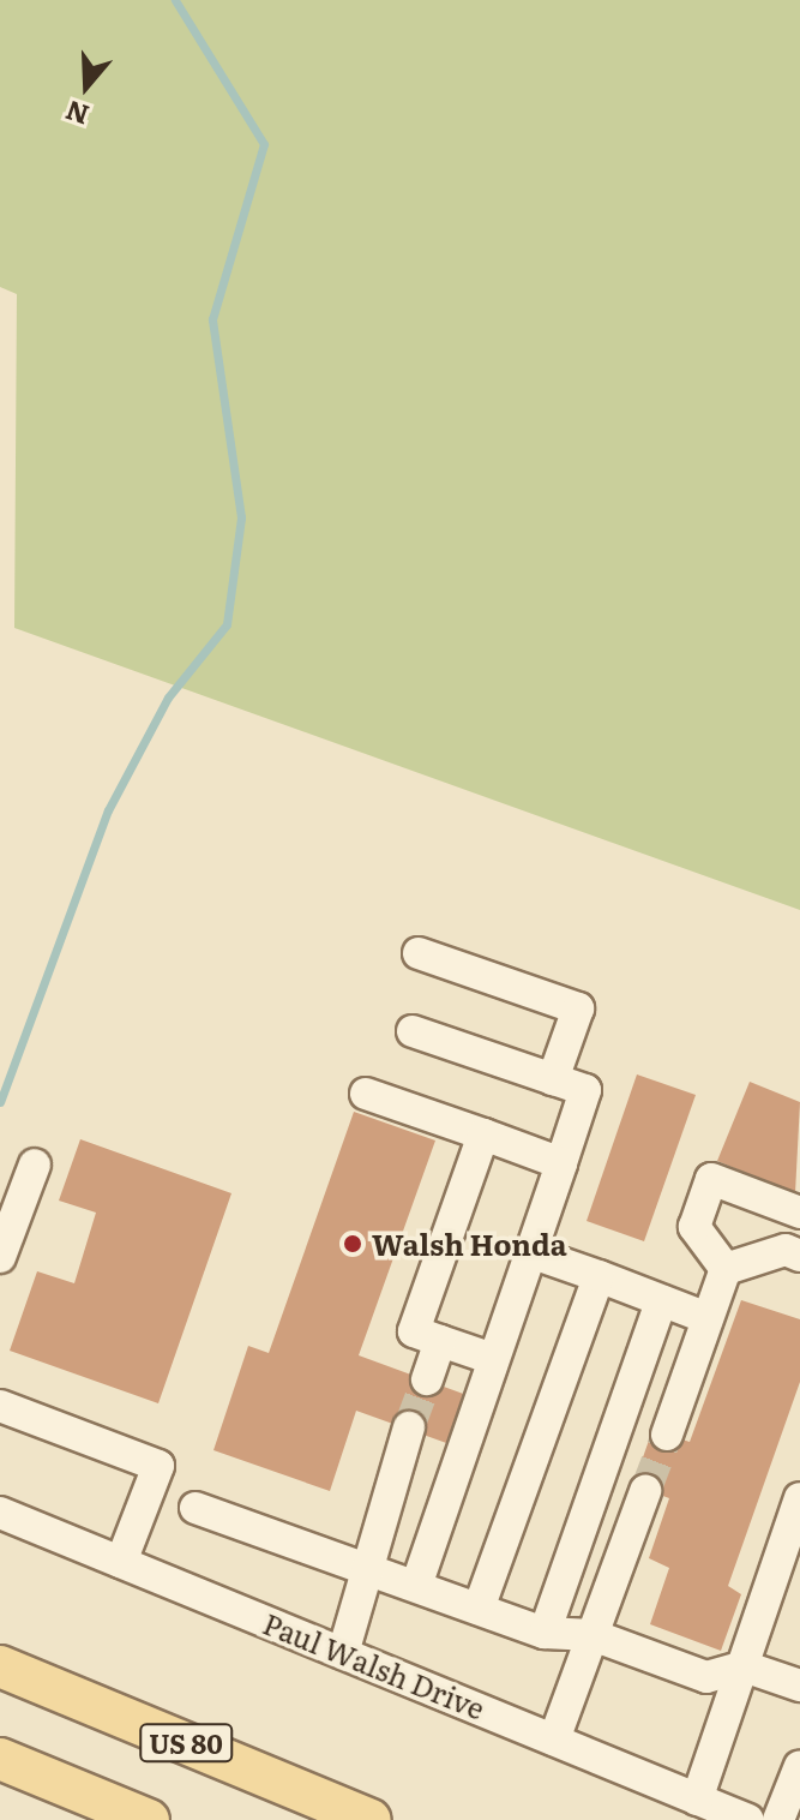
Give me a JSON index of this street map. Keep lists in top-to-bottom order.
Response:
{
  "streets": {
    "main road": ["US 80"],
    "street": ["Paul Walsh Drive"]
  },
  "places": ["Walsh Honda"],
  "north": "bottom"
}
